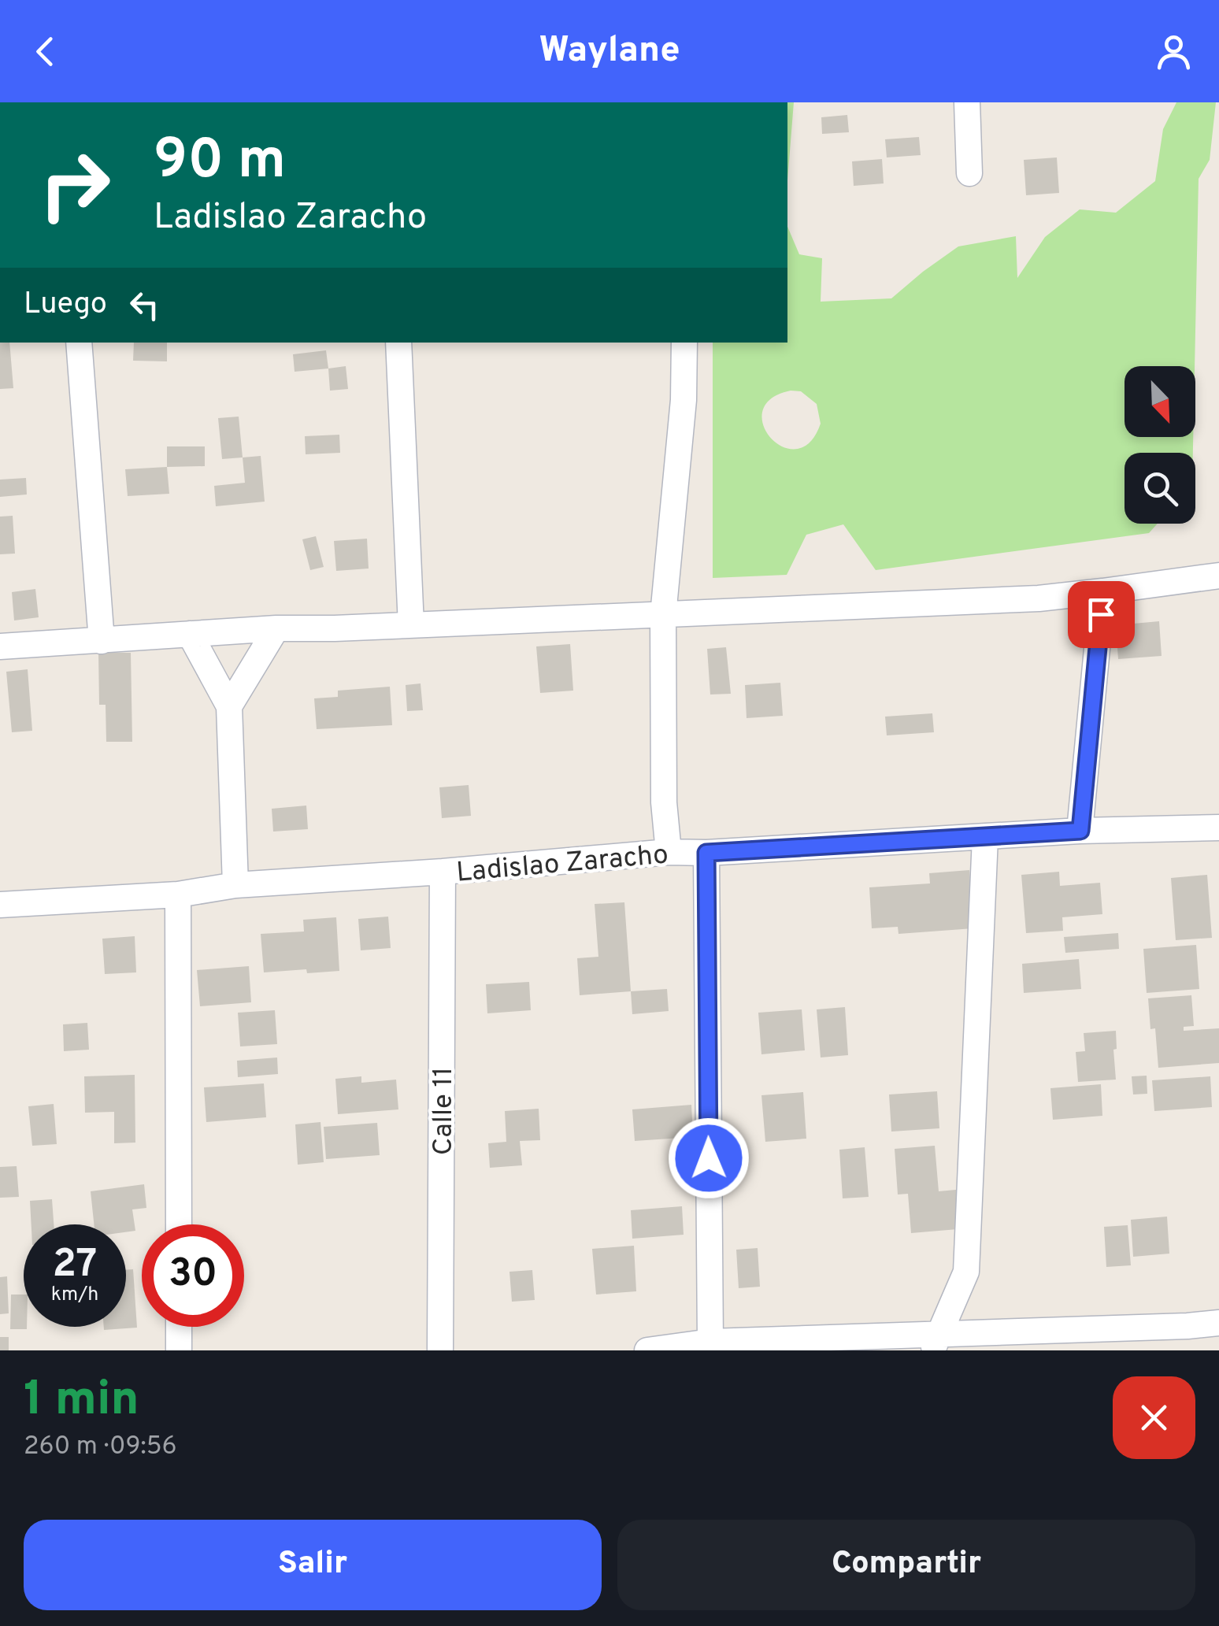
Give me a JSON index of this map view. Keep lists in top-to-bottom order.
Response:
{
  "streets": {
    "street": ["Ladislao Zaracho", "Calle 11"]
  },
  "crossings": [
    ["Ladislao Zaracho", "Calle 11"]
  ],
  "north": "bottom right",
  "page": {
    "header": "Waylane",
    "turn": ["90 m", "Ladislao Zaracho"],
    "then": "Luego",
    "speed": "27 km/h",
    "limit": "30",
    "heading": ["1 min", "260 m · 09:56"],
    "buttons": ["Salir", "Compartir"]
  }
}
